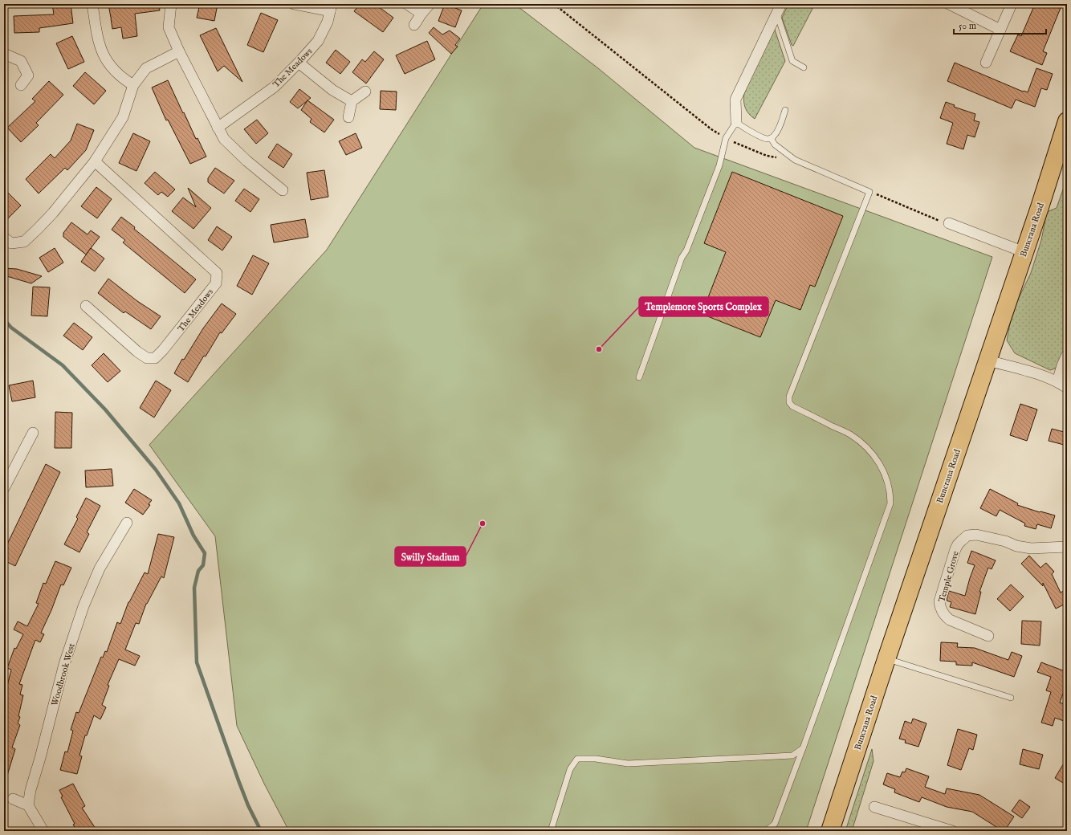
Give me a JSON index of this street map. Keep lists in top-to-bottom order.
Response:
{
  "streets": {
    "highway": ["Buncrana Road"],
    "street": ["The Meadows", "Temple Grove", "Woodbrook West"]
  },
  "places": ["Templemore Sports Complex", "Swilly Stadium"],
  "scale_bar": "50 m"
}
